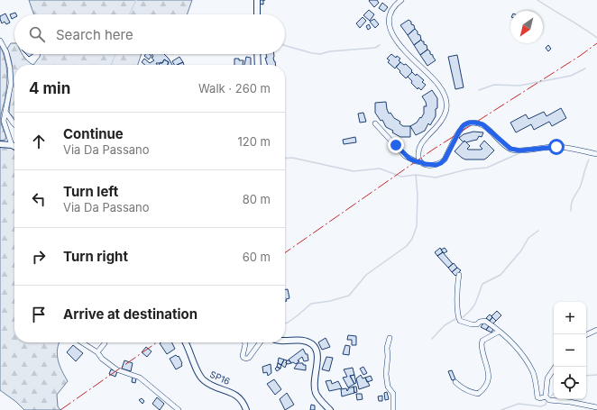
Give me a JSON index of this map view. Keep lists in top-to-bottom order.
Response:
{
  "streets": {
    "street": ["SP16"]
  },
  "north": "bottom left",
  "page": {
    "search": "Search here",
    "heading": ["4 min", "Walk · 260 m"],
    "list": [
      ["Continue", "Via Da Passano", "120 m"],
      ["Turn left", "Via Da Passano", "80 m"],
      ["Turn right", "60 m"],
      "Arrive at destination"
    ],
    "map_buttons": ["+", "−"]
  }
}
